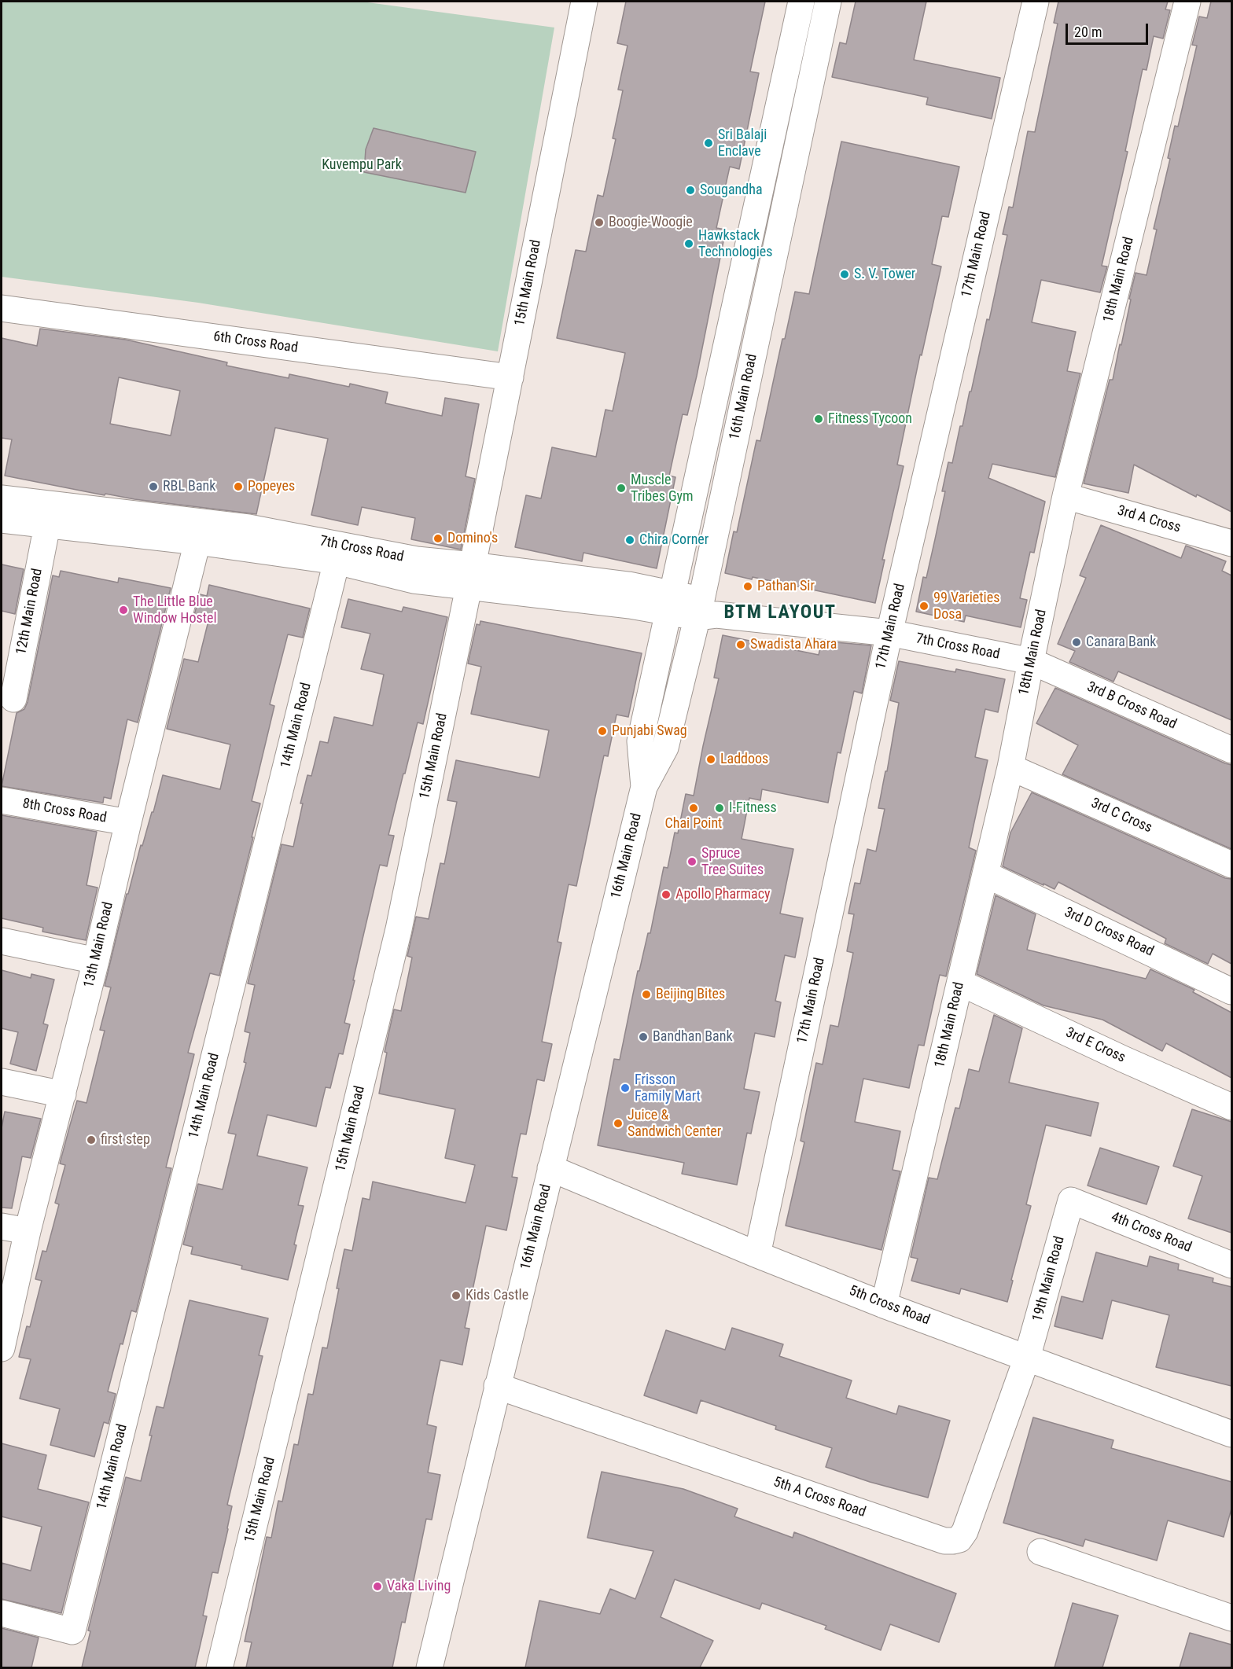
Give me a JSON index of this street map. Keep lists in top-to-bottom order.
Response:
{
  "streets": {
    "street": [
      "17th Main Road",
      "18th Main Road",
      "15th Main Road",
      "6th Cross Road",
      "16th Main Road",
      "3rd A Cross",
      "7th Cross Road",
      "12th Main Road",
      "3rd B Cross Road",
      "14th Main Road",
      "8th Cross Road",
      "3rd C Cross",
      "3rd D Cross Road",
      "13th Main Road",
      "3rd E Cross",
      "4th Cross Road",
      "19th Main Road",
      "5th Cross Road",
      "5th A Cross Road"
    ]
  },
  "crossings": [
    ["17th Main Road", "7th Cross Road"],
    ["17th Main Road", "5th Cross Road"],
    ["18th Main Road", "3rd A Cross"],
    ["18th Main Road", "7th Cross Road"],
    ["18th Main Road", "3rd B Cross Road"],
    ["18th Main Road", "3rd C Cross"],
    ["18th Main Road", "3rd D Cross Road"],
    ["18th Main Road", "3rd E Cross"],
    ["18th Main Road", "5th Cross Road"],
    ["15th Main Road", "6th Cross Road"],
    ["15th Main Road", "7th Cross Road"],
    ["16th Main Road", "7th Cross Road"],
    ["16th Main Road", "5th Cross Road"],
    ["16th Main Road", "5th A Cross Road"],
    ["7th Cross Road", "12th Main Road"],
    ["7th Cross Road", "3rd B Cross Road"],
    ["7th Cross Road", "14th Main Road"],
    ["7th Cross Road", "13th Main Road"],
    ["8th Cross Road", "13th Main Road"],
    ["4th Cross Road", "19th Main Road"],
    ["19th Main Road", "5th Cross Road"],
    ["19th Main Road", "5th A Cross Road"],
    ["5th Cross Road", "5th A Cross Road"]
  ],
  "districts": ["BTM LAYOUT"],
  "parks": ["Kuvempu Park"],
  "places": [
    "Sri Balaji Enclave",
    "Sougandha",
    "Boogie-Woogie",
    "Hawkstack Technologies",
    "S. V. Tower",
    "Fitness Tycoon",
    "RBL Bank",
    "Popeyes",
    "Muscle Tribes Gym",
    "Domino's",
    "Chira Corner",
    "Pathan Sir",
    "99 Varieties Dosa",
    "The Little Blue Window Hostel",
    "Canara Bank",
    "Swadista Ahara",
    "Punjabi Swag",
    "Laddoos",
    "Chai Point",
    "I-Fitness",
    "Spruce Tree Suites",
    "Apollo Pharmacy",
    "Beijing Bites",
    "Bandhan Bank",
    "Frisson Family Mart",
    "Juice & Sandwich Center",
    "first step",
    "Kids Castle",
    "Vaka Living"
  ],
  "scale_bar": "20 m"
}
